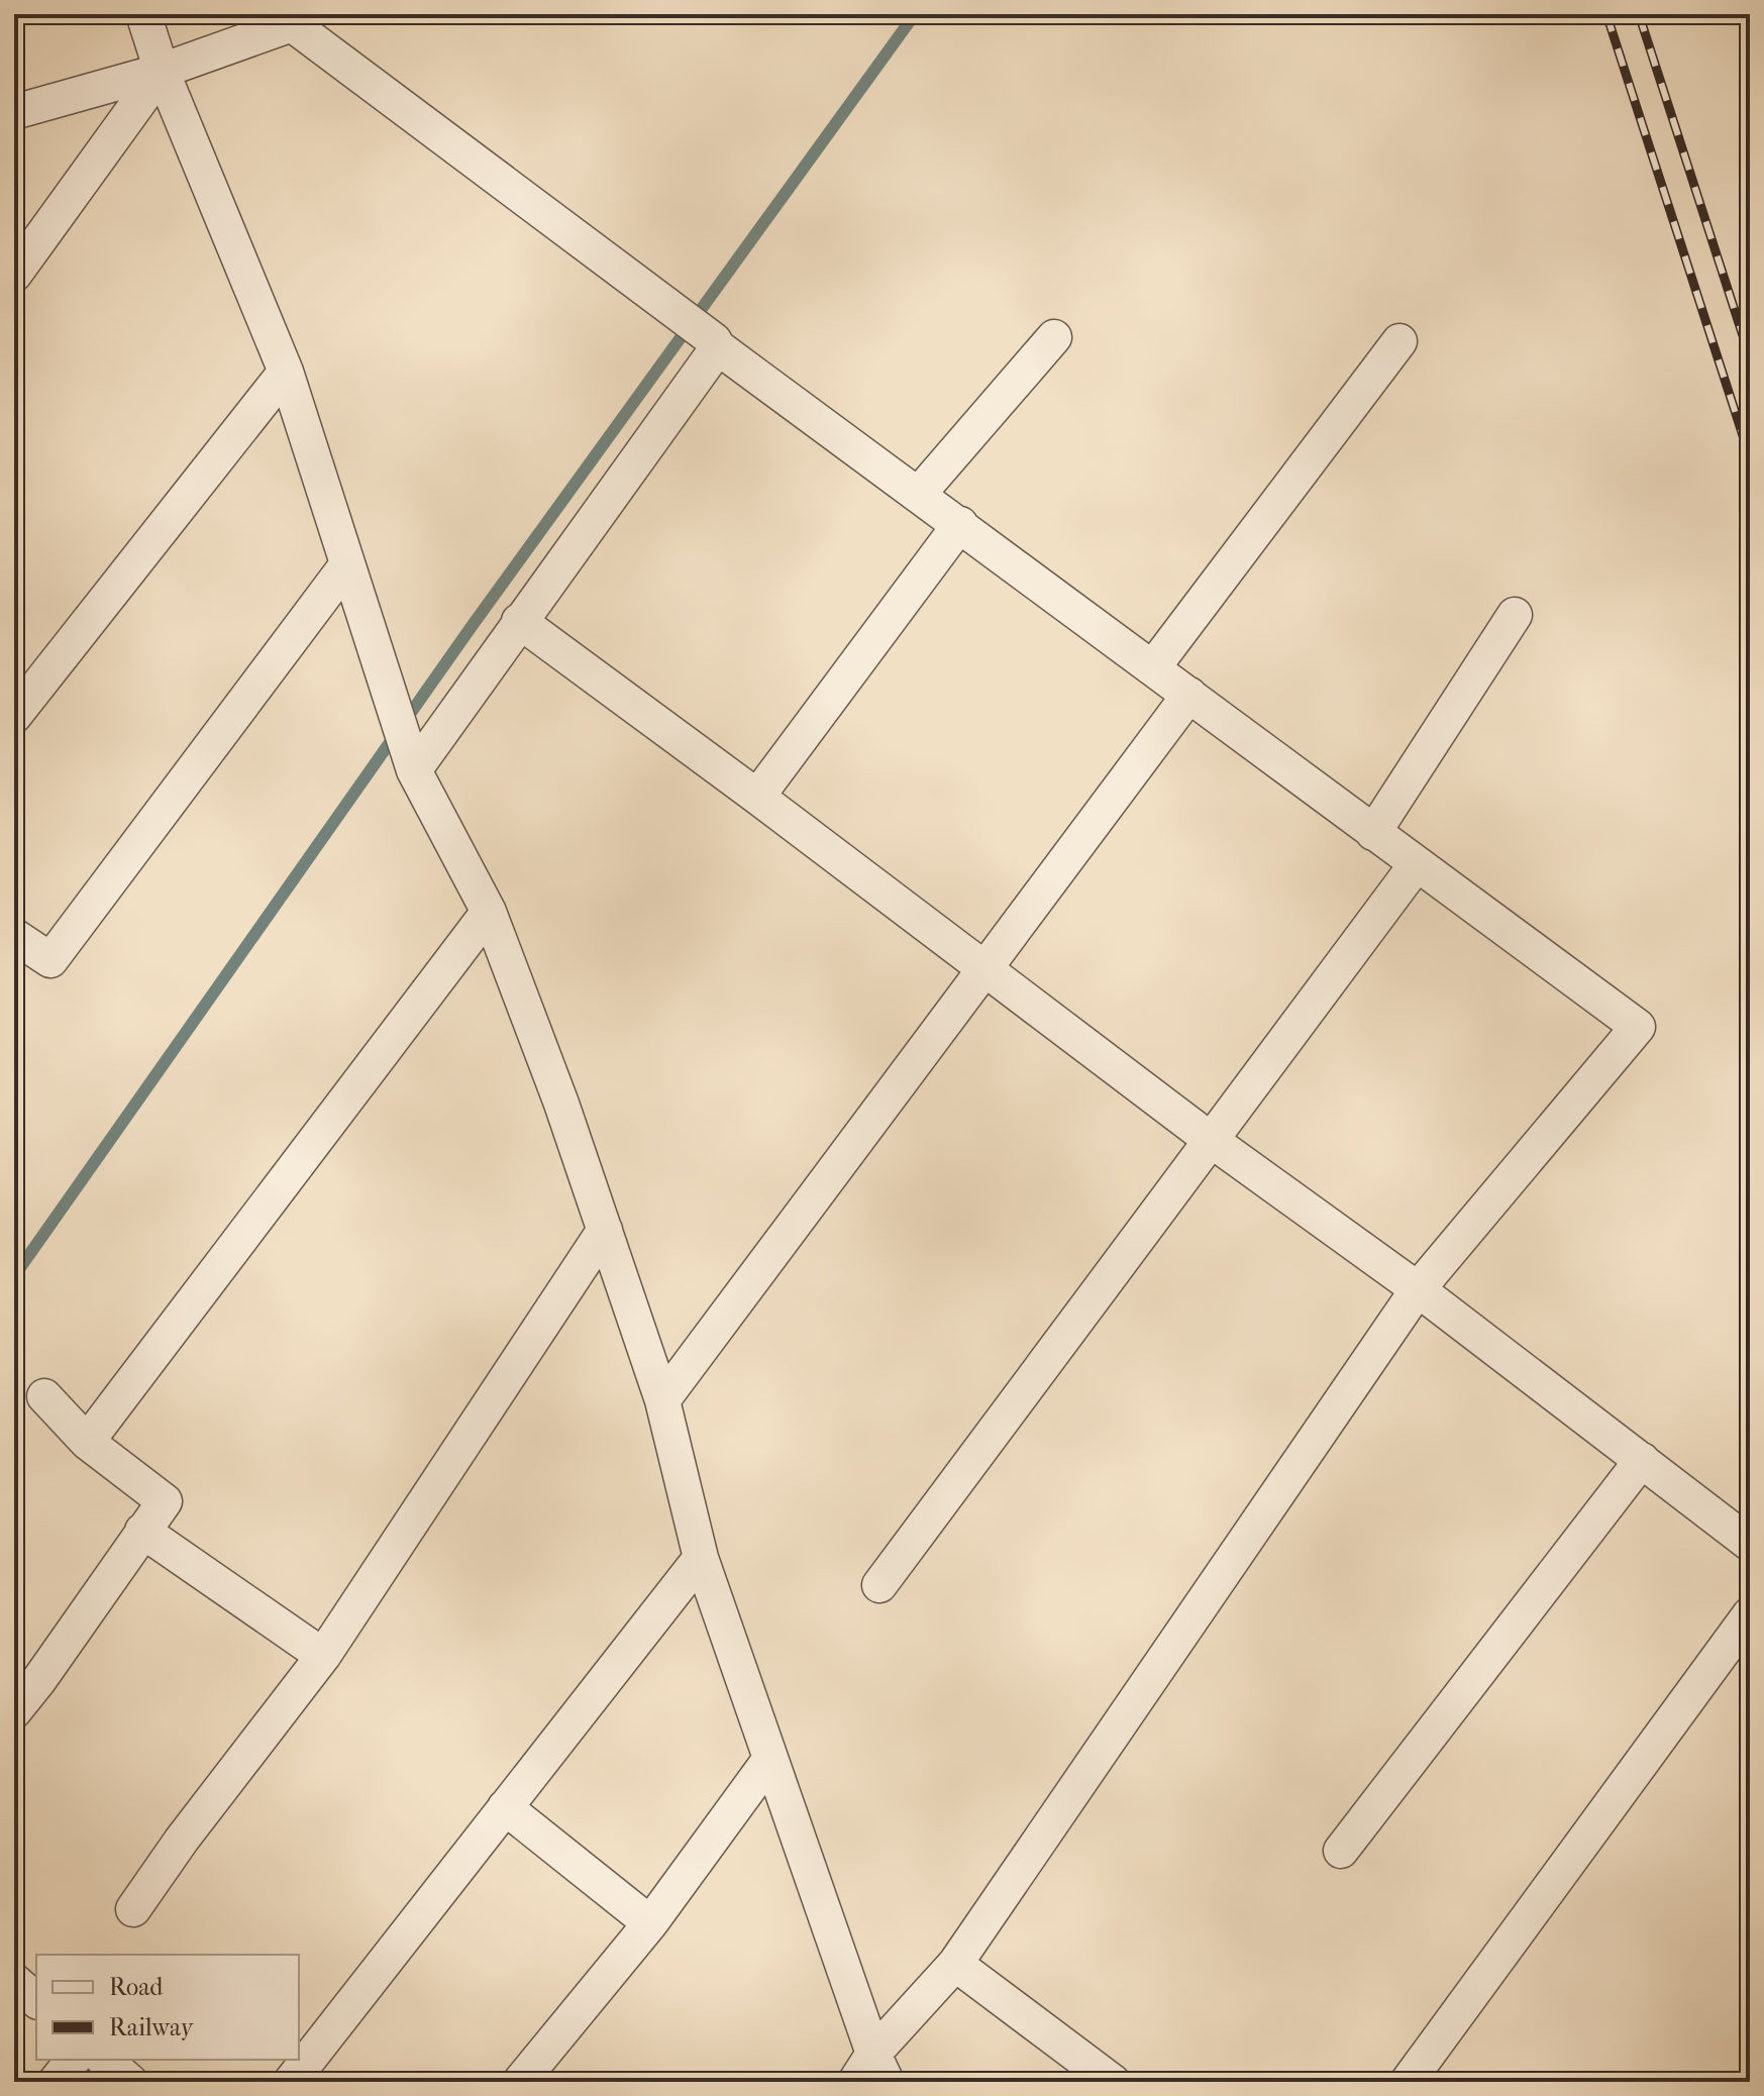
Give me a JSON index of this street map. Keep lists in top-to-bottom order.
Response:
{
  "legend": ["Road", "Railway"]
}
